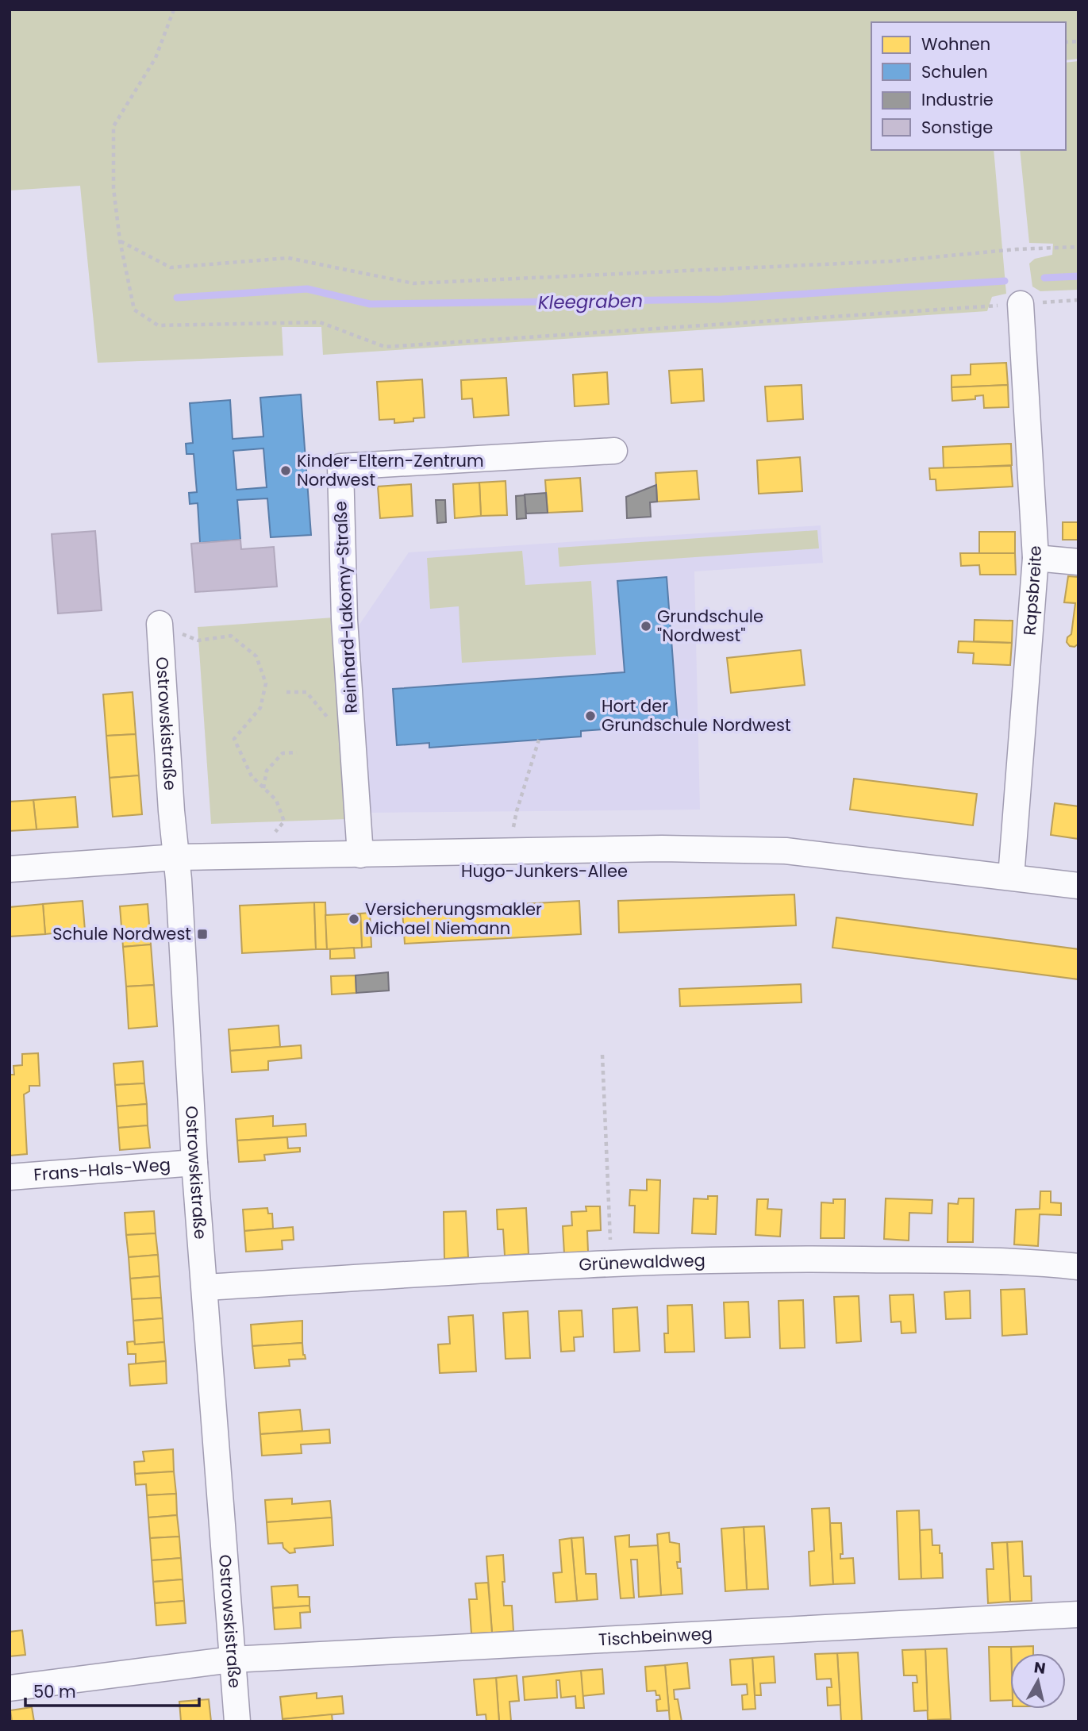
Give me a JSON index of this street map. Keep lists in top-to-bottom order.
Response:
{
  "streets": {
    "street": [
      "Rapsbreite",
      "Reinhard-Lakomy-Straße",
      "Ostrowskistraße",
      "Hugo-Junkers-Allee",
      "Frans-Hals-Weg",
      "Grünewaldweg",
      "Tischbeinweg"
    ]
  },
  "crossings": [
    ["Rapsbreite", "Hugo-Junkers-Allee"],
    ["Reinhard-Lakomy-Straße", "Hugo-Junkers-Allee"],
    ["Ostrowskistraße", "Hugo-Junkers-Allee"],
    ["Ostrowskistraße", "Frans-Hals-Weg"],
    ["Ostrowskistraße", "Grünewaldweg"],
    ["Ostrowskistraße", "Tischbeinweg"]
  ],
  "water": ["Kleegraben"],
  "places": {
    "other": [
      "Kinder-Eltern-Zentrum Nordwest",
      "Grundschule \"Nordwest\"",
      "Hort der Grundschule Nordwest",
      "Versicherungsmakler Michael Niemann"
    ],
    "transit": ["Schule Nordwest"]
  },
  "legend": [
    "Wohnen",
    "Schulen",
    "Industrie",
    "Sonstige"
  ],
  "scale_bar": "50 m",
  "north": "top"
}
